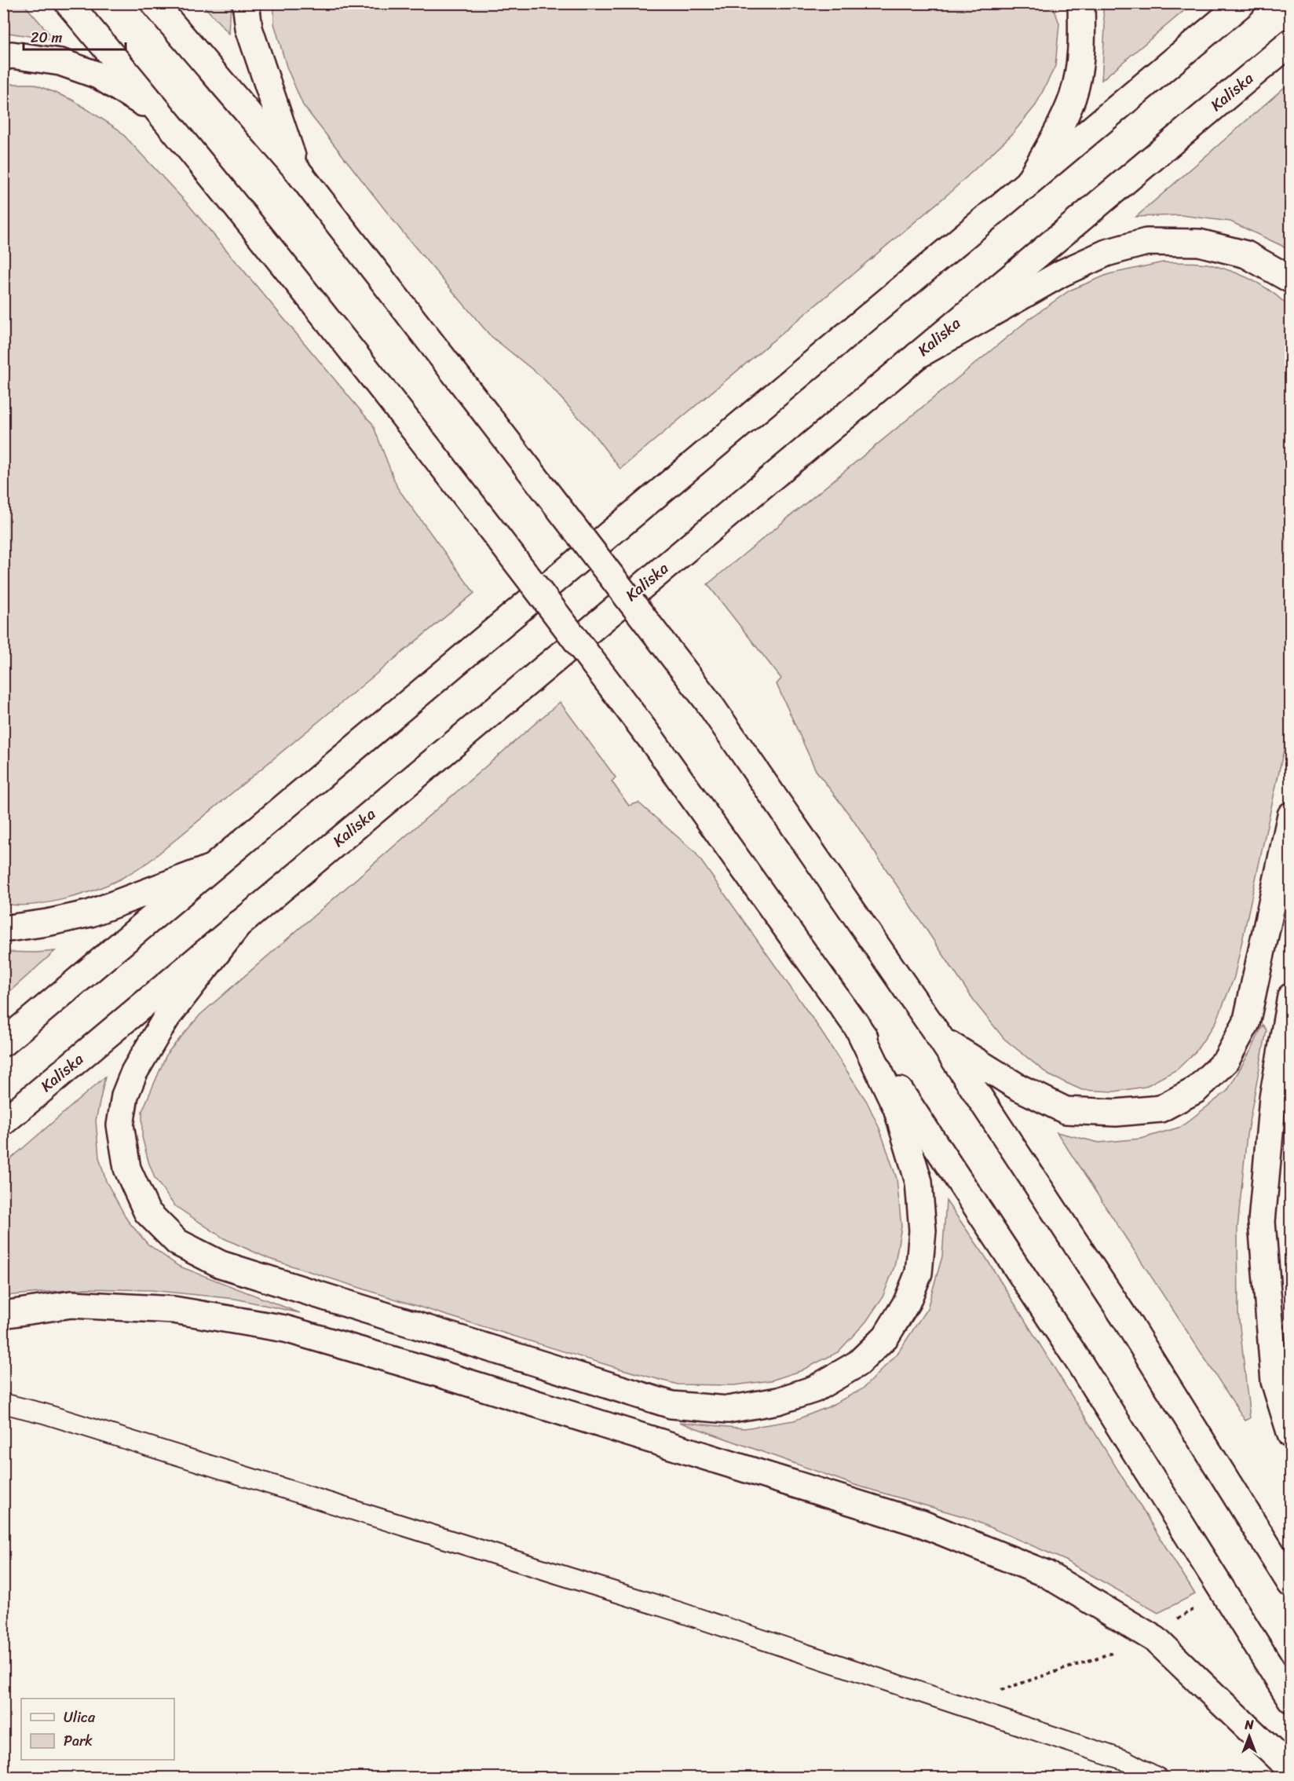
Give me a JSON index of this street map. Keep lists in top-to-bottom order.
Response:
{
  "streets": {
    "main road": ["Kaliska"]
  },
  "legend": ["Ulica", "Park"],
  "scale_bar": "20 m",
  "north": "top"
}
